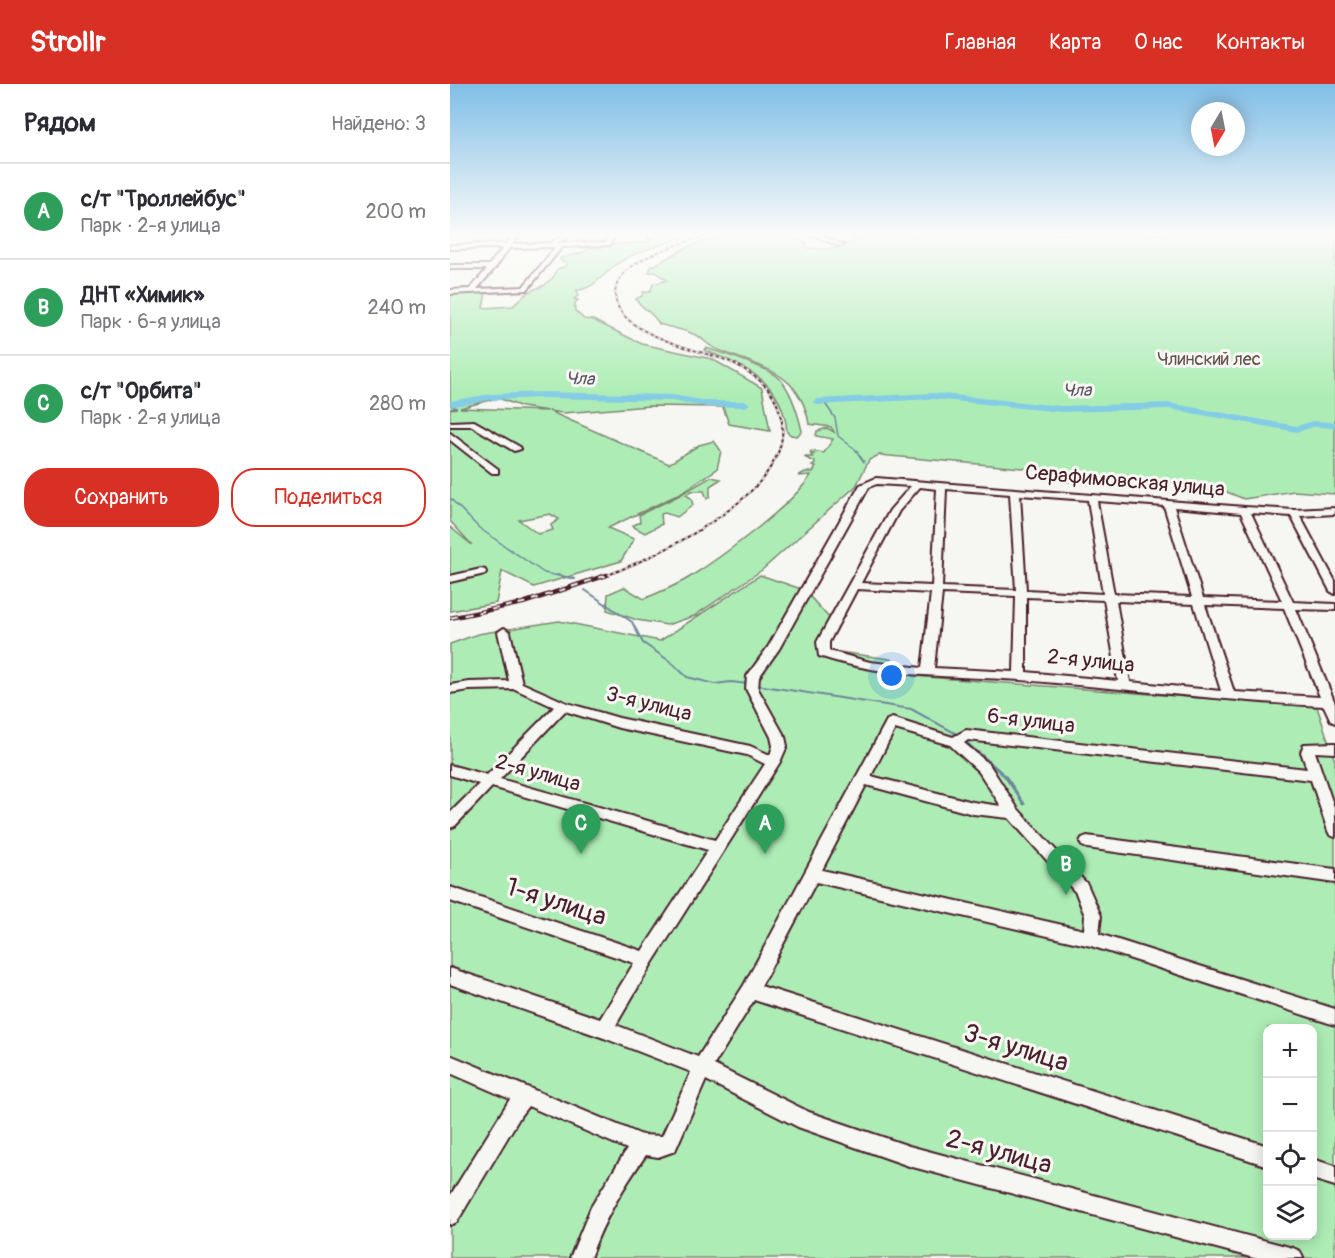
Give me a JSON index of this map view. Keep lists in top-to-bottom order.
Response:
{
  "streets": {
    "street": [
      "Серафимовская улица",
      "2-я улица",
      "3-я улица",
      "6-я улица",
      "1-я улица"
    ]
  },
  "crossings": [
    ["Серафимовская улица", "2-я улица"],
    ["Серафимовская улица", "3-я улица"]
  ],
  "water": ["Чла"],
  "parks": ["Члинский лес"],
  "north": "bottom",
  "page": {
    "header": "Strollr",
    "nav": [
      "Главная",
      "Карта",
      "О нас",
      "Контакты"
    ],
    "heading": ["Рядом", "Найдено: 3"],
    "list": [
      {
        "mark": "A",
        "name": "с/т \"Троллейбус\"",
        "note": "Парк · 2-я улица",
        "value": "200 m"
      },
      {
        "mark": "B",
        "name": "ДНТ «Химик»",
        "note": "Парк · 6-я улица",
        "value": "240 m"
      },
      {
        "mark": "C",
        "name": "с/т \"Орбита\"",
        "note": "Парк · 2-я улица",
        "value": "280 m"
      }
    ],
    "buttons": ["Сохранить", "Поделиться"],
    "pins": ["A", "C", "B"],
    "map_buttons": ["+", "−"]
  }
}
